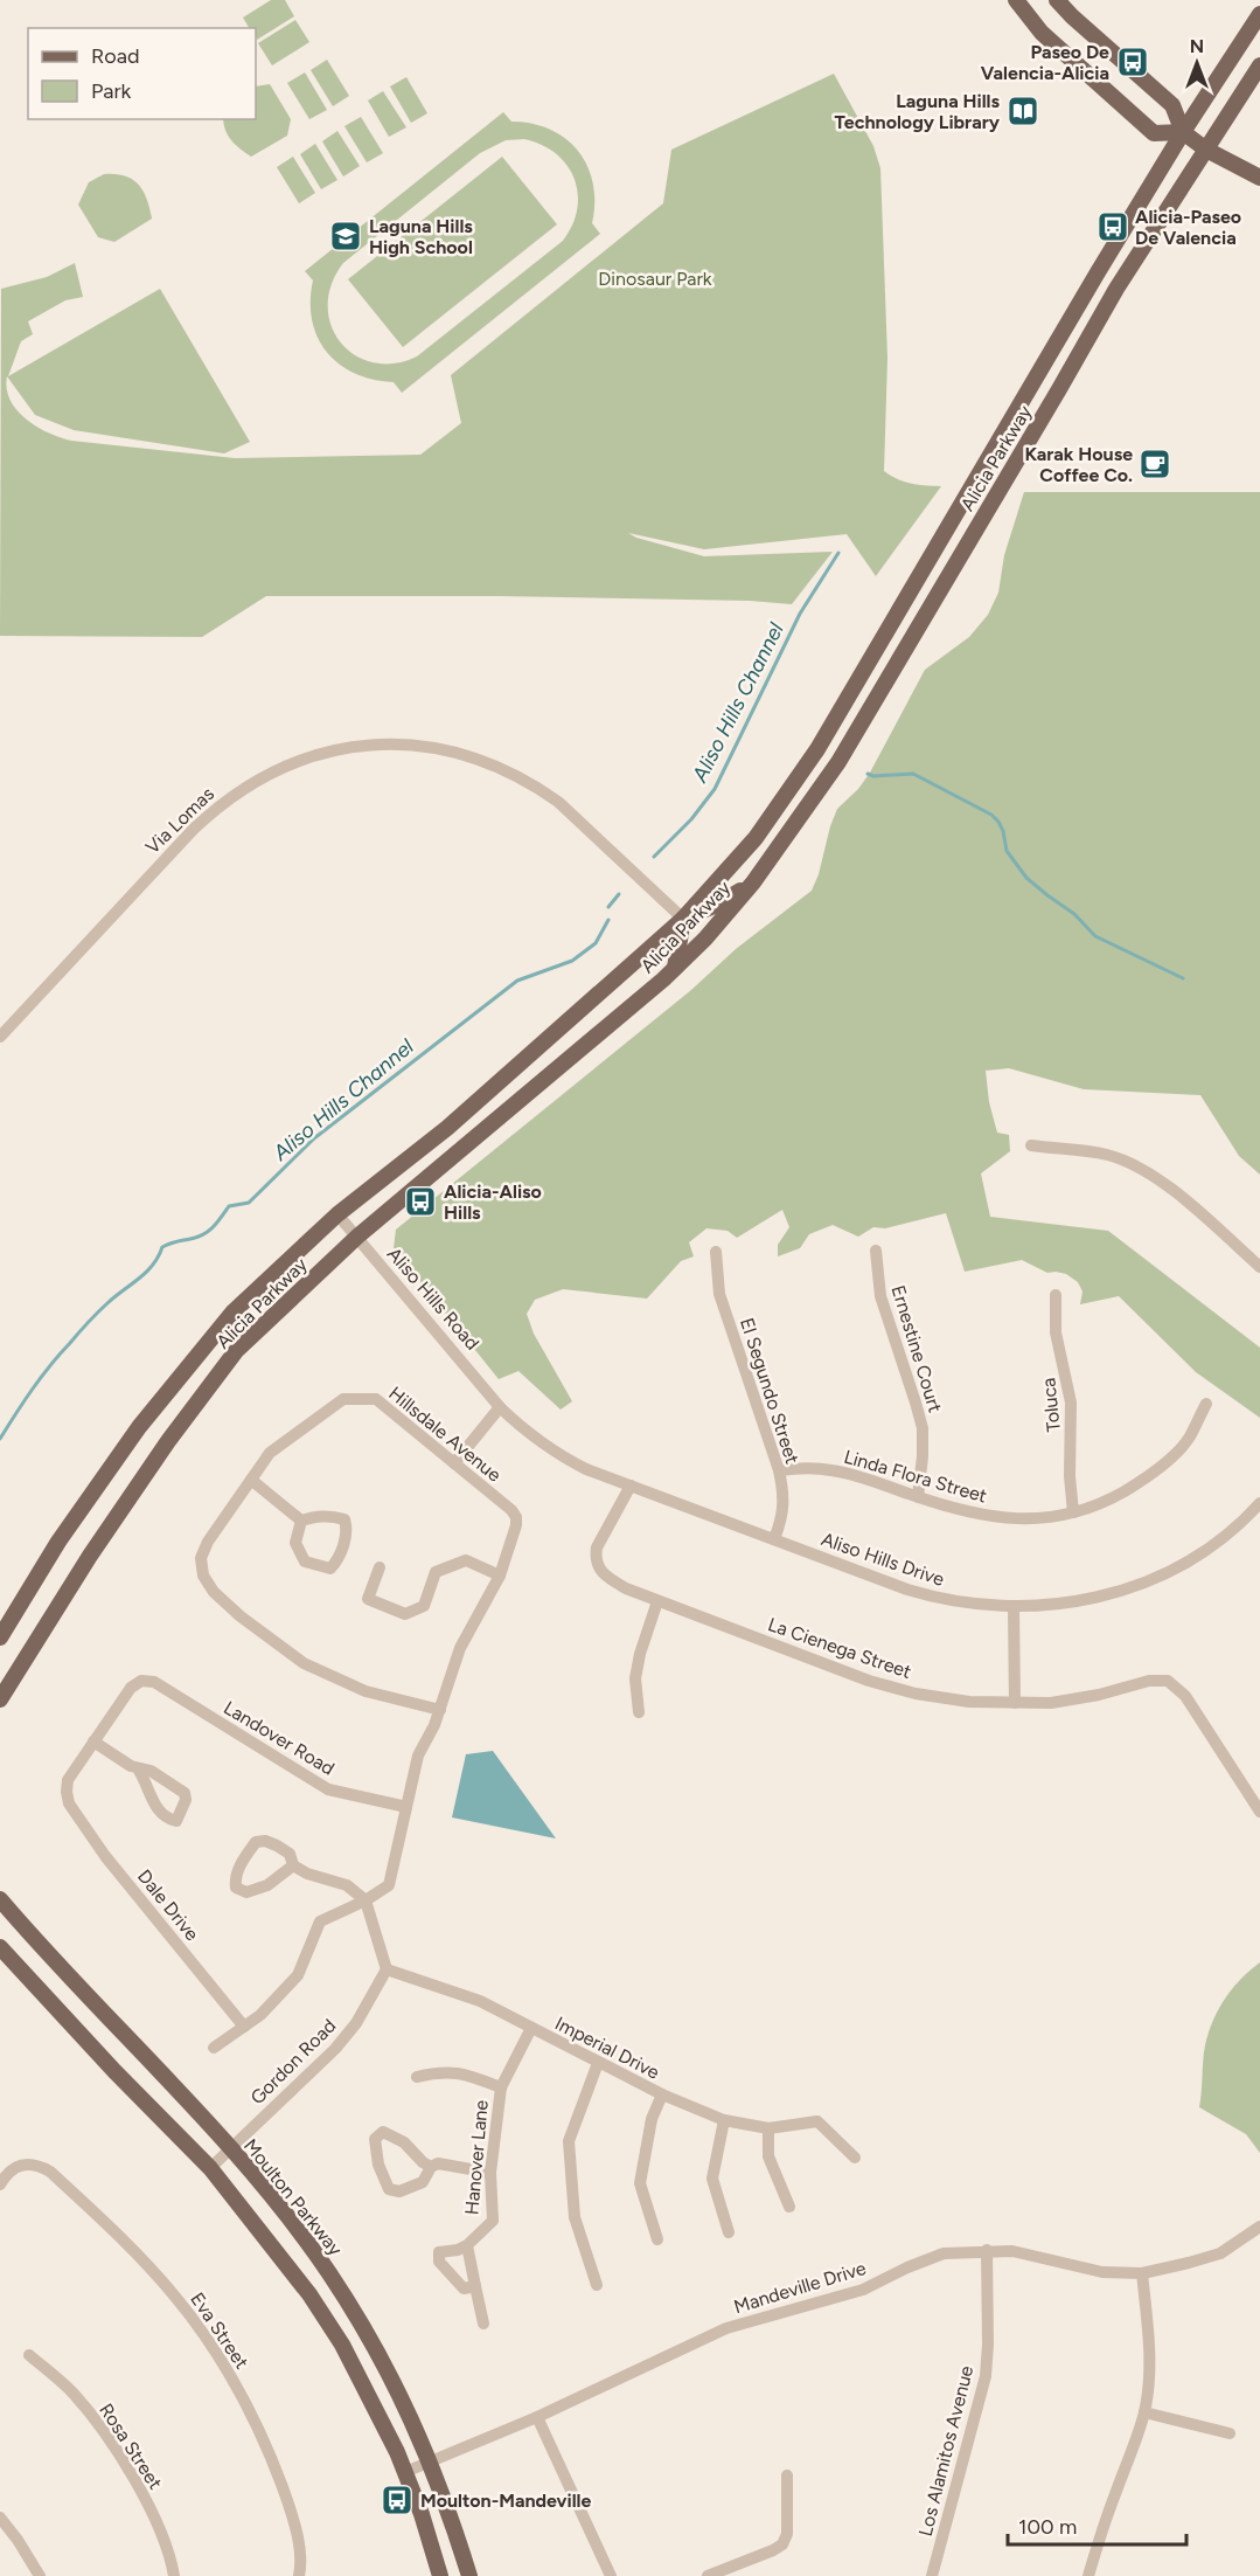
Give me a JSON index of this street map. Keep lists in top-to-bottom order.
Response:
{
  "streets": {
    "main road": ["Alicia Parkway", "Moulton Parkway"],
    "street": [
      "Via Lomas",
      "Aliso Hills Road",
      "Ernestine Court",
      "El Segundo Street",
      "Toluca",
      "Hillsdale Avenue",
      "Linda Flora Street",
      "Aliso Hills Drive",
      "La Cienega Street",
      "Landover Road",
      "Dale Drive",
      "Imperial Drive",
      "Gordon Road",
      "Hanover Lane",
      "Mandeville Drive",
      "Eva Street",
      "Rosa Street",
      "Los Alamitos Avenue"
    ]
  },
  "crossings": [
    ["Alicia Parkway", "Via Lomas"],
    ["Alicia Parkway", "Aliso Hills Road"],
    ["Aliso Hills Road", "Aliso Hills Drive"],
    ["Ernestine Court", "Linda Flora Street"],
    ["El Segundo Street", "Linda Flora Street"],
    ["El Segundo Street", "Aliso Hills Drive"],
    ["Toluca", "Linda Flora Street"],
    ["Aliso Hills Drive", "La Cienega Street"],
    ["Landover Road", "Dale Drive"],
    ["Imperial Drive", "Gordon Road"],
    ["Imperial Drive", "Hanover Lane"],
    ["Gordon Road", "Moulton Parkway"],
    ["Moulton Parkway", "Mandeville Drive"],
    ["Mandeville Drive", "Los Alamitos Avenue"]
  ],
  "water": ["Aliso Hills Channel"],
  "parks": ["Dinosaur Park"],
  "places": {
    "bus stop": [
      "Paseo De Valencia-Alicia",
      "Alicia-Paseo De Valencia",
      "Alicia-Aliso Hills",
      "Moulton-Mandeville"
    ],
    "library": ["Laguna Hills Technology Library"],
    "school or university": ["Laguna Hills High School"],
    "cafe": ["Karak House Coffee Co."]
  },
  "legend": ["Road", "Park"],
  "scale_bar": "100 m",
  "north": "top"
}
